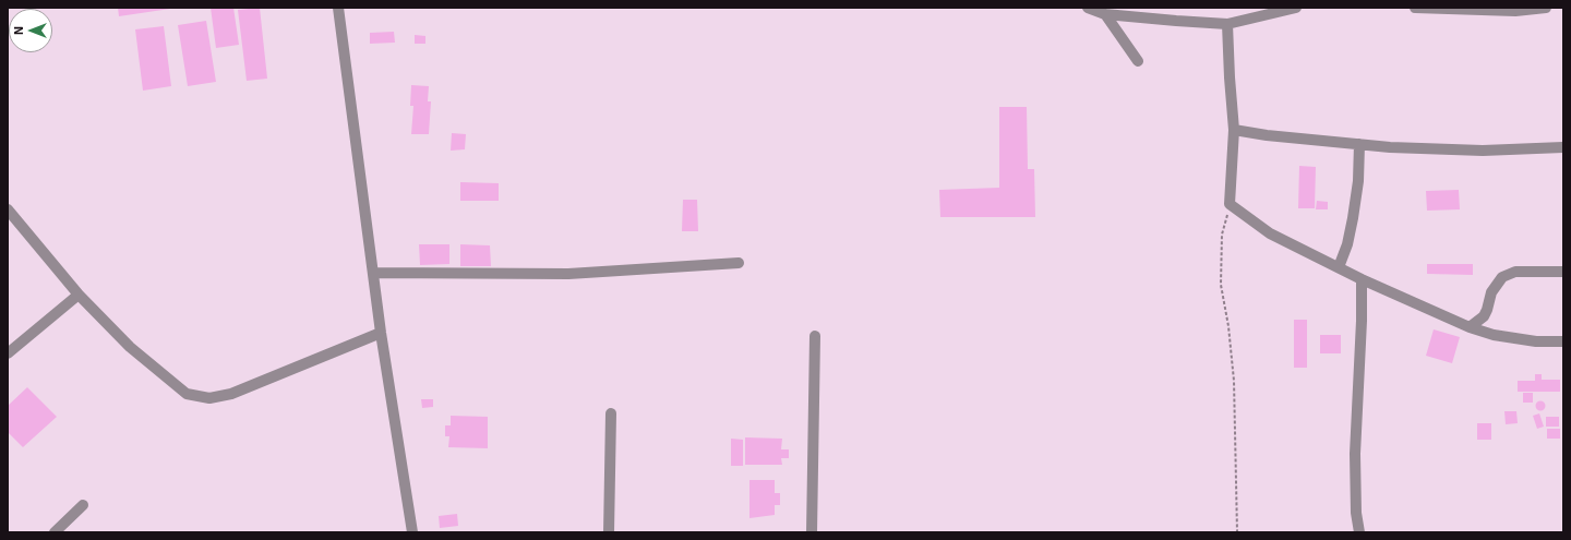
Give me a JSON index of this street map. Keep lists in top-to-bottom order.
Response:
{
  "north": "left"
}
